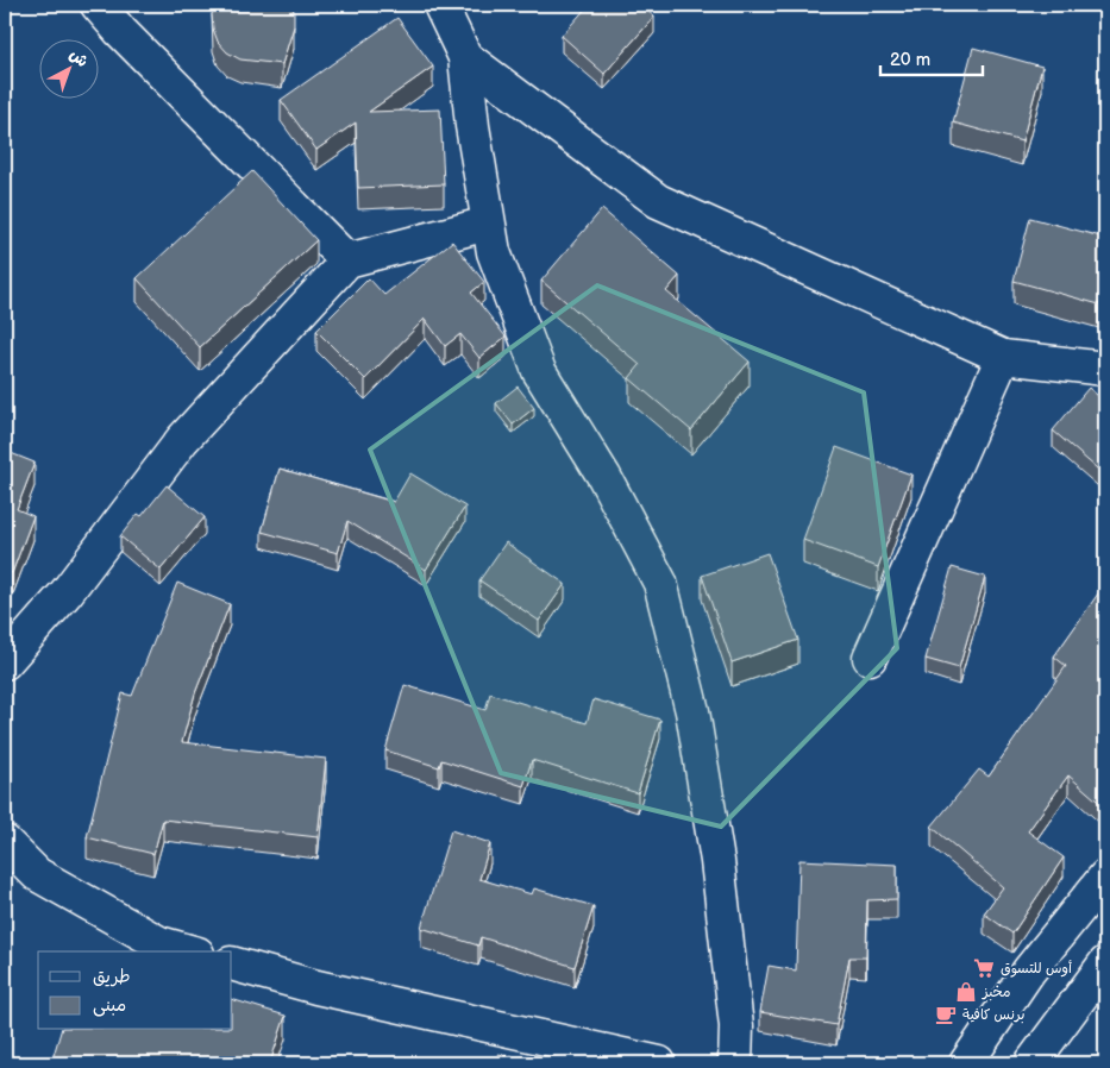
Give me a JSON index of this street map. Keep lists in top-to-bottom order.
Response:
{
  "places": {
    "supermarket": ["أوس للتسوق"],
    "shop": ["مخبز"],
    "cafe": ["برنس كافية"]
  },
  "legend": ["طريق", "مبنى"],
  "scale_bar": "20 m",
  "north": "top right"
}
